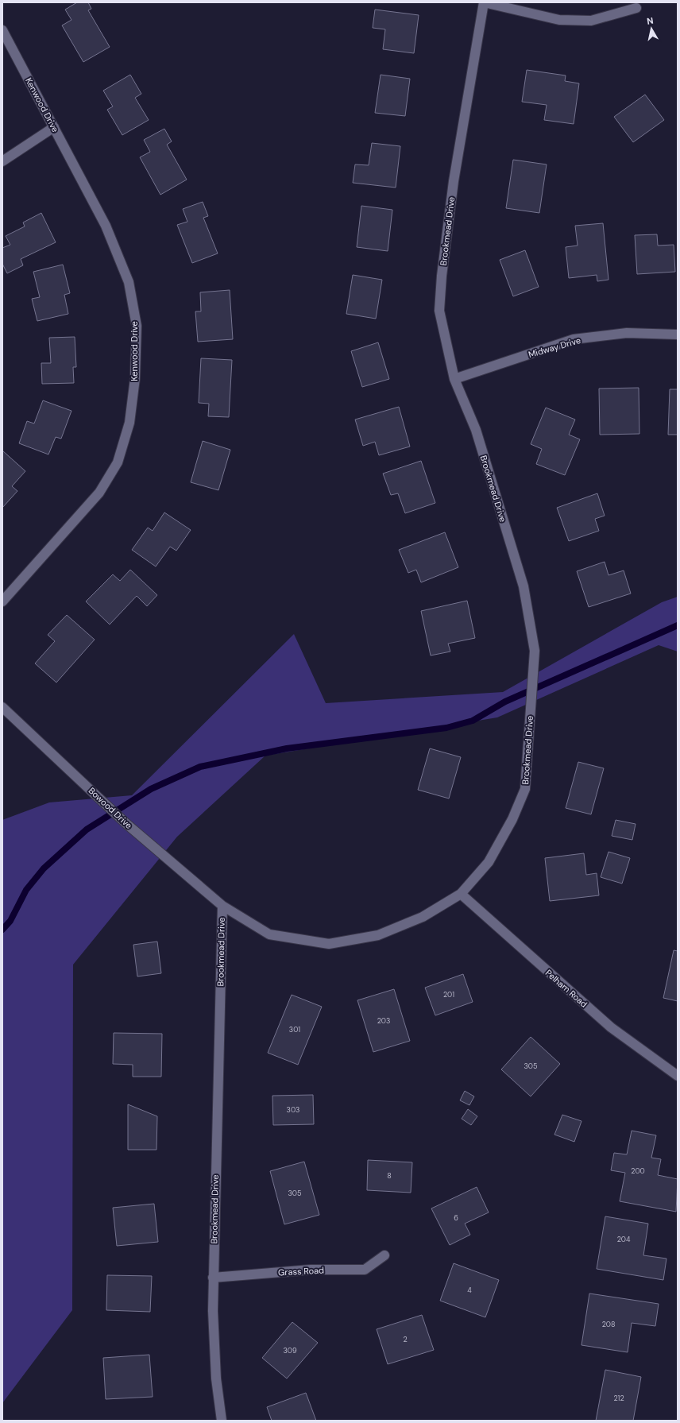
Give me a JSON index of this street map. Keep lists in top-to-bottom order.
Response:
{
  "streets": {
    "street": [
      "Kenwood Drive",
      "Brookmead Drive",
      "Midway Drive",
      "Bowood Drive",
      "Pelham Road",
      "Grass Road"
    ]
  },
  "crossings": [
    ["Brookmead Drive", "Midway Drive"],
    ["Brookmead Drive", "Bowood Drive"],
    ["Brookmead Drive", "Pelham Road"],
    ["Brookmead Drive", "Grass Road"]
  ],
  "house_numbers": [
    "201",
    "203",
    "301",
    "305",
    "303",
    "200",
    "8",
    "305",
    "6",
    "204",
    "4",
    "208",
    "2",
    "309",
    "212"
  ],
  "north": "top"
}
